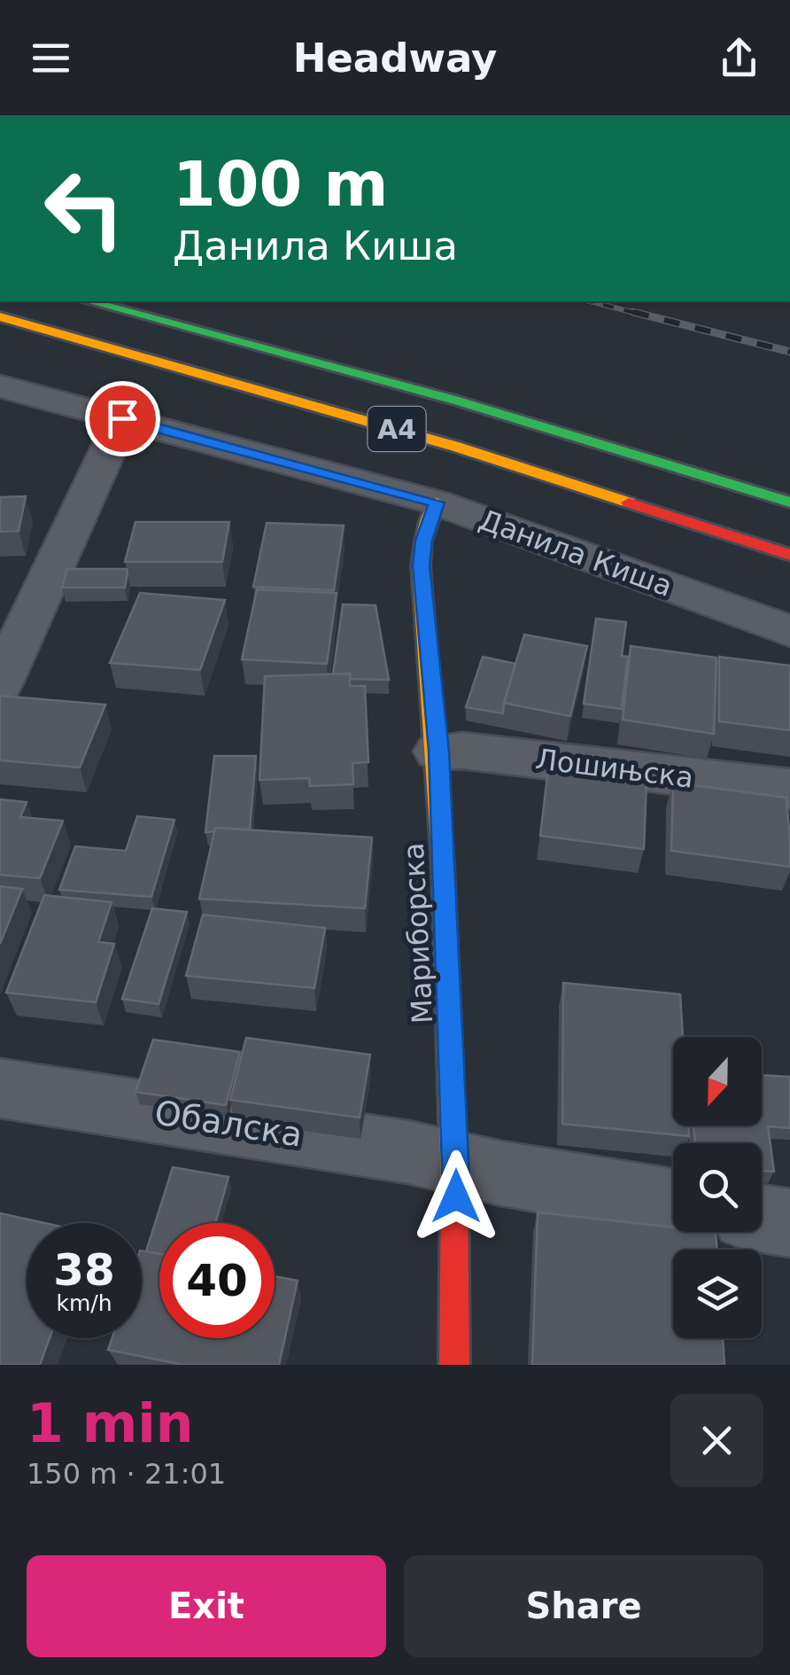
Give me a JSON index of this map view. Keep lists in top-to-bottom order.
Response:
{
  "streets": {
    "main road": ["A4", "Мариборска"],
    "street": ["Данила Киша", "Лошињска", "Обалска"]
  },
  "crossings": [
    ["Данила Киша", "Мариборска"],
    ["Лошињска", "Мариборска"],
    ["Мариборска", "Обалска"]
  ],
  "north": "bottom",
  "page": {
    "header": "Headway",
    "turn": ["100 m", "Данила Киша"],
    "speed": "38 km/h",
    "limit": "40",
    "heading": ["1 min", "150 m · 21:01"],
    "buttons": ["Exit", "Share"]
  }
}
